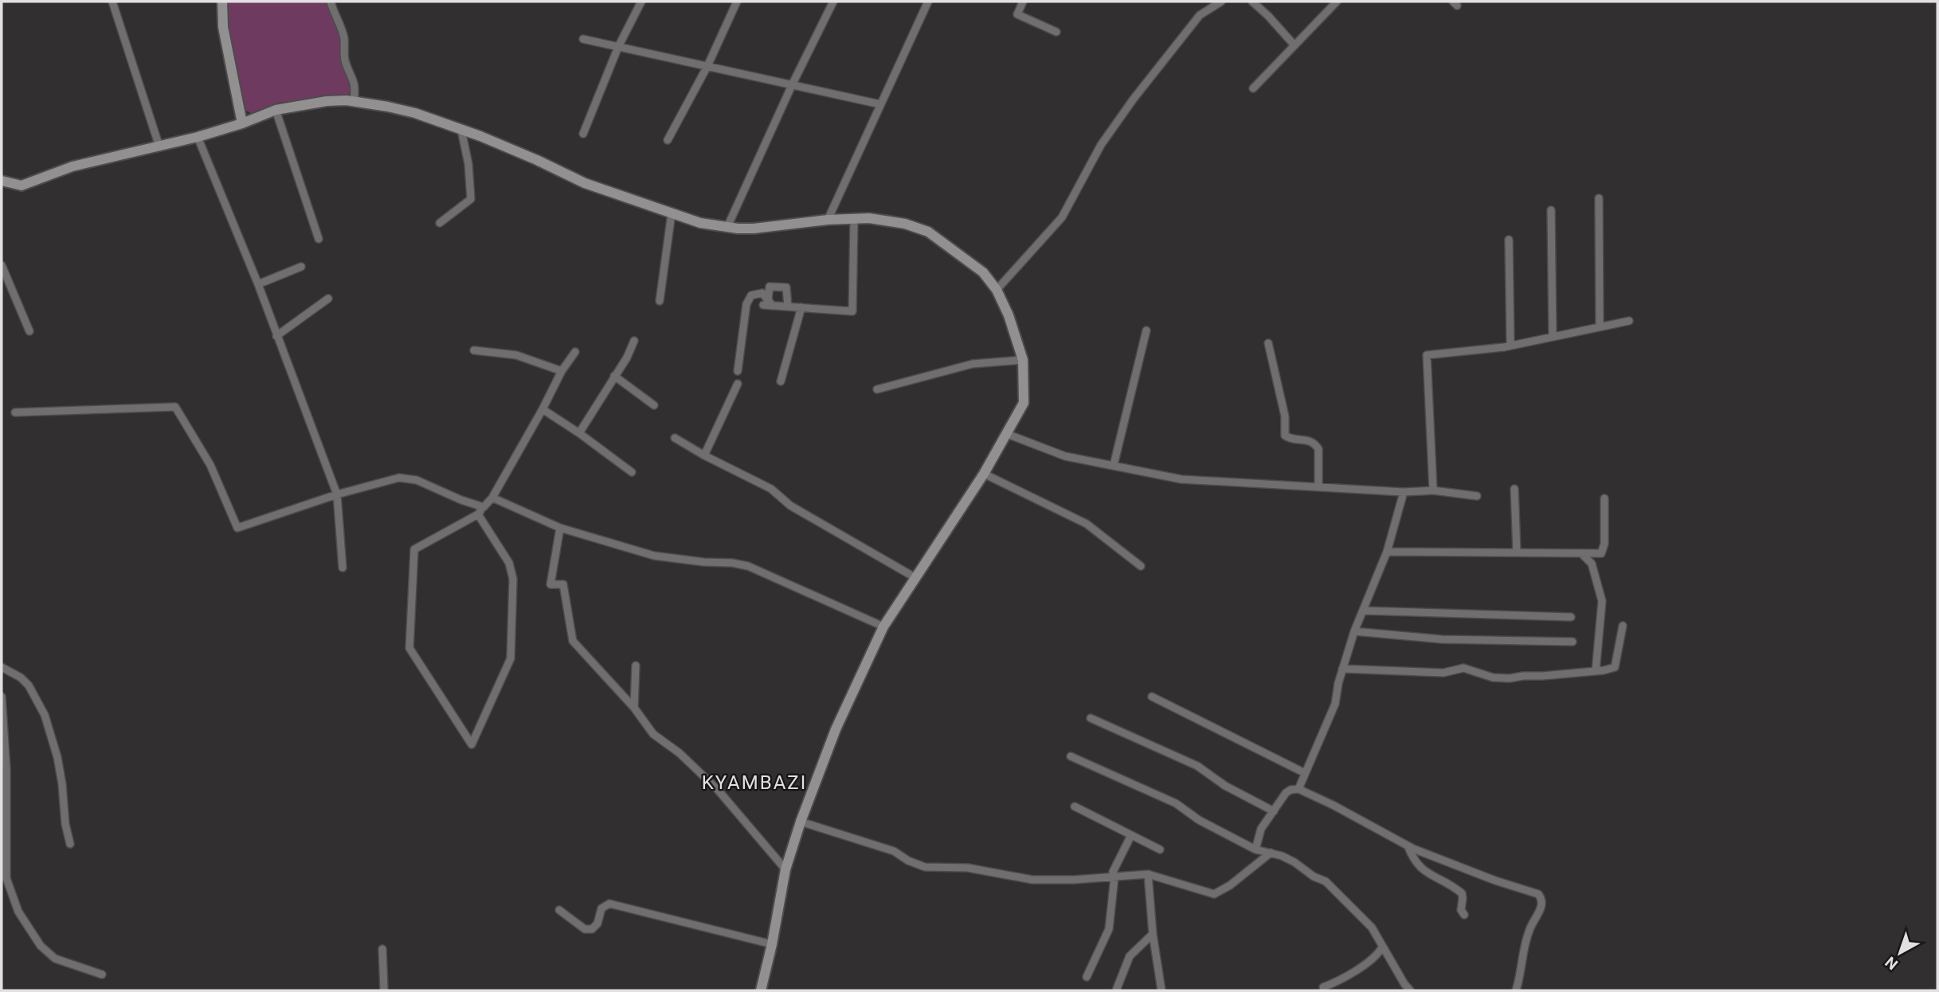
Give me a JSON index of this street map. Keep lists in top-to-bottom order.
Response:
{
  "districts": ["KYAMBAZI"],
  "north": "bottom left"
}
